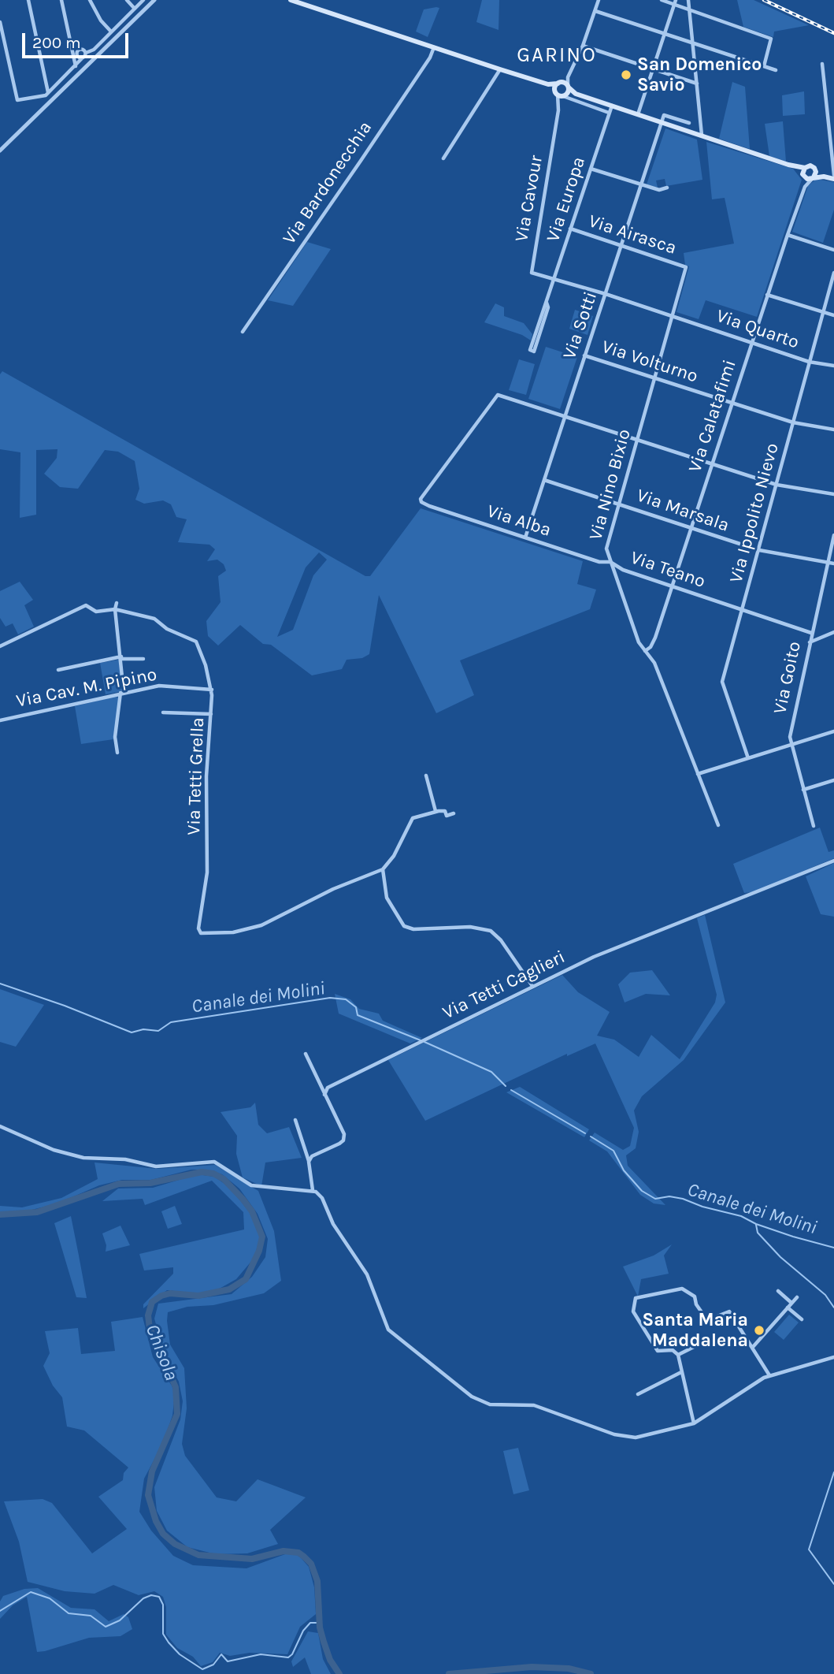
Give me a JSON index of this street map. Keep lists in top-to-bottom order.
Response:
{
  "streets": {
    "street": [
      "Via Bardonecchia",
      "Via Cavour",
      "Via Europa",
      "Via Airasca",
      "Via Sotti",
      "Via Quarto",
      "Via Volturno",
      "Via Calatafimi",
      "Via Nino Bixio",
      "Via Marsala",
      "Via Ippolito Nievo",
      "Via Alba",
      "Via Teano",
      "Via Goito",
      "Via Cav. M. Pipino",
      "Via Tetti Grella",
      "Via Tetti Caglieri"
    ]
  },
  "crossings": [
    ["Via Cavour", "Via Europa"],
    ["Via Cavour", "Via Quarto"],
    ["Via Europa", "Via Airasca"],
    ["Via Europa", "Via Quarto"],
    ["Via Airasca", "Via Sotti"],
    ["Via Airasca", "Via Nino Bixio"],
    ["Via Sotti", "Via Quarto"],
    ["Via Sotti", "Via Volturno"],
    ["Via Sotti", "Via Marsala"],
    ["Via Sotti", "Via Alba"],
    ["Via Quarto", "Via Calatafimi"],
    ["Via Quarto", "Via Nino Bixio"],
    ["Via Quarto", "Via Ippolito Nievo"],
    ["Via Volturno", "Via Calatafimi"],
    ["Via Volturno", "Via Nino Bixio"],
    ["Via Volturno", "Via Ippolito Nievo"],
    ["Via Calatafimi", "Via Nino Bixio"],
    ["Via Calatafimi", "Via Marsala"],
    ["Via Calatafimi", "Via Teano"],
    ["Via Nino Bixio", "Via Marsala"],
    ["Via Nino Bixio", "Via Alba"],
    ["Via Nino Bixio", "Via Teano"],
    ["Via Marsala", "Via Ippolito Nievo"],
    ["Via Marsala", "Via Goito"],
    ["Via Ippolito Nievo", "Via Teano"],
    ["Via Alba", "Via Teano"],
    ["Via Teano", "Via Goito"],
    ["Via Cav. M. Pipino", "Via Tetti Grella"]
  ],
  "districts": ["GARINO"],
  "water": ["Canale dei Molini", "Chisola"],
  "places": ["San Domenico Savio", "Santa Maria Maddalena"],
  "scale_bar": "200 m"
}
